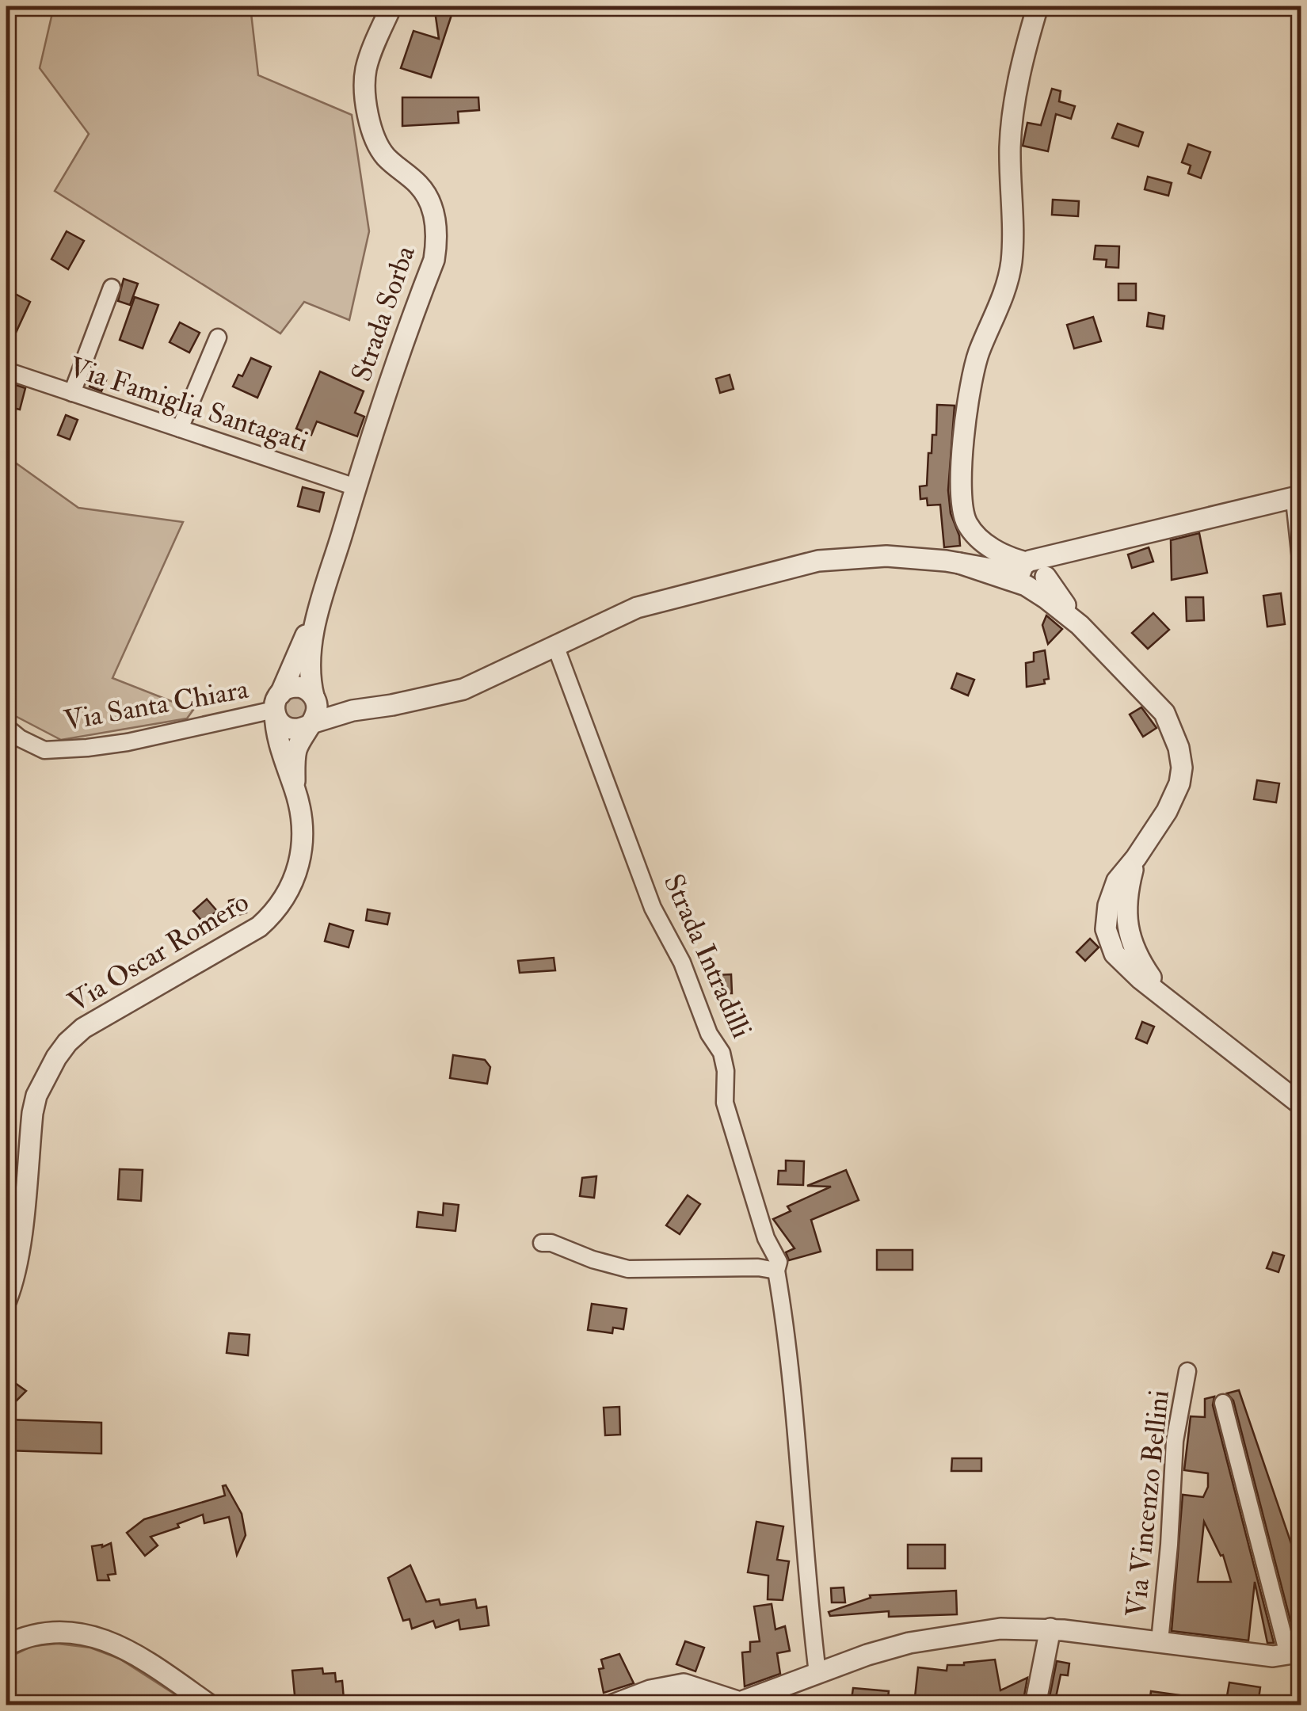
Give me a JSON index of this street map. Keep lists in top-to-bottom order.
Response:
{
  "streets": {
    "street": [
      "Strada Sorba",
      "Via Famiglia Santagati",
      "Via Santa Chiara",
      "Via Oscar Romero",
      "Strada Intradilli",
      "Via Vincenzo Bellini"
    ]
  },
  "crossings": [
    ["Strada Sorba", "Via Famiglia Santagati"]
  ]
}
